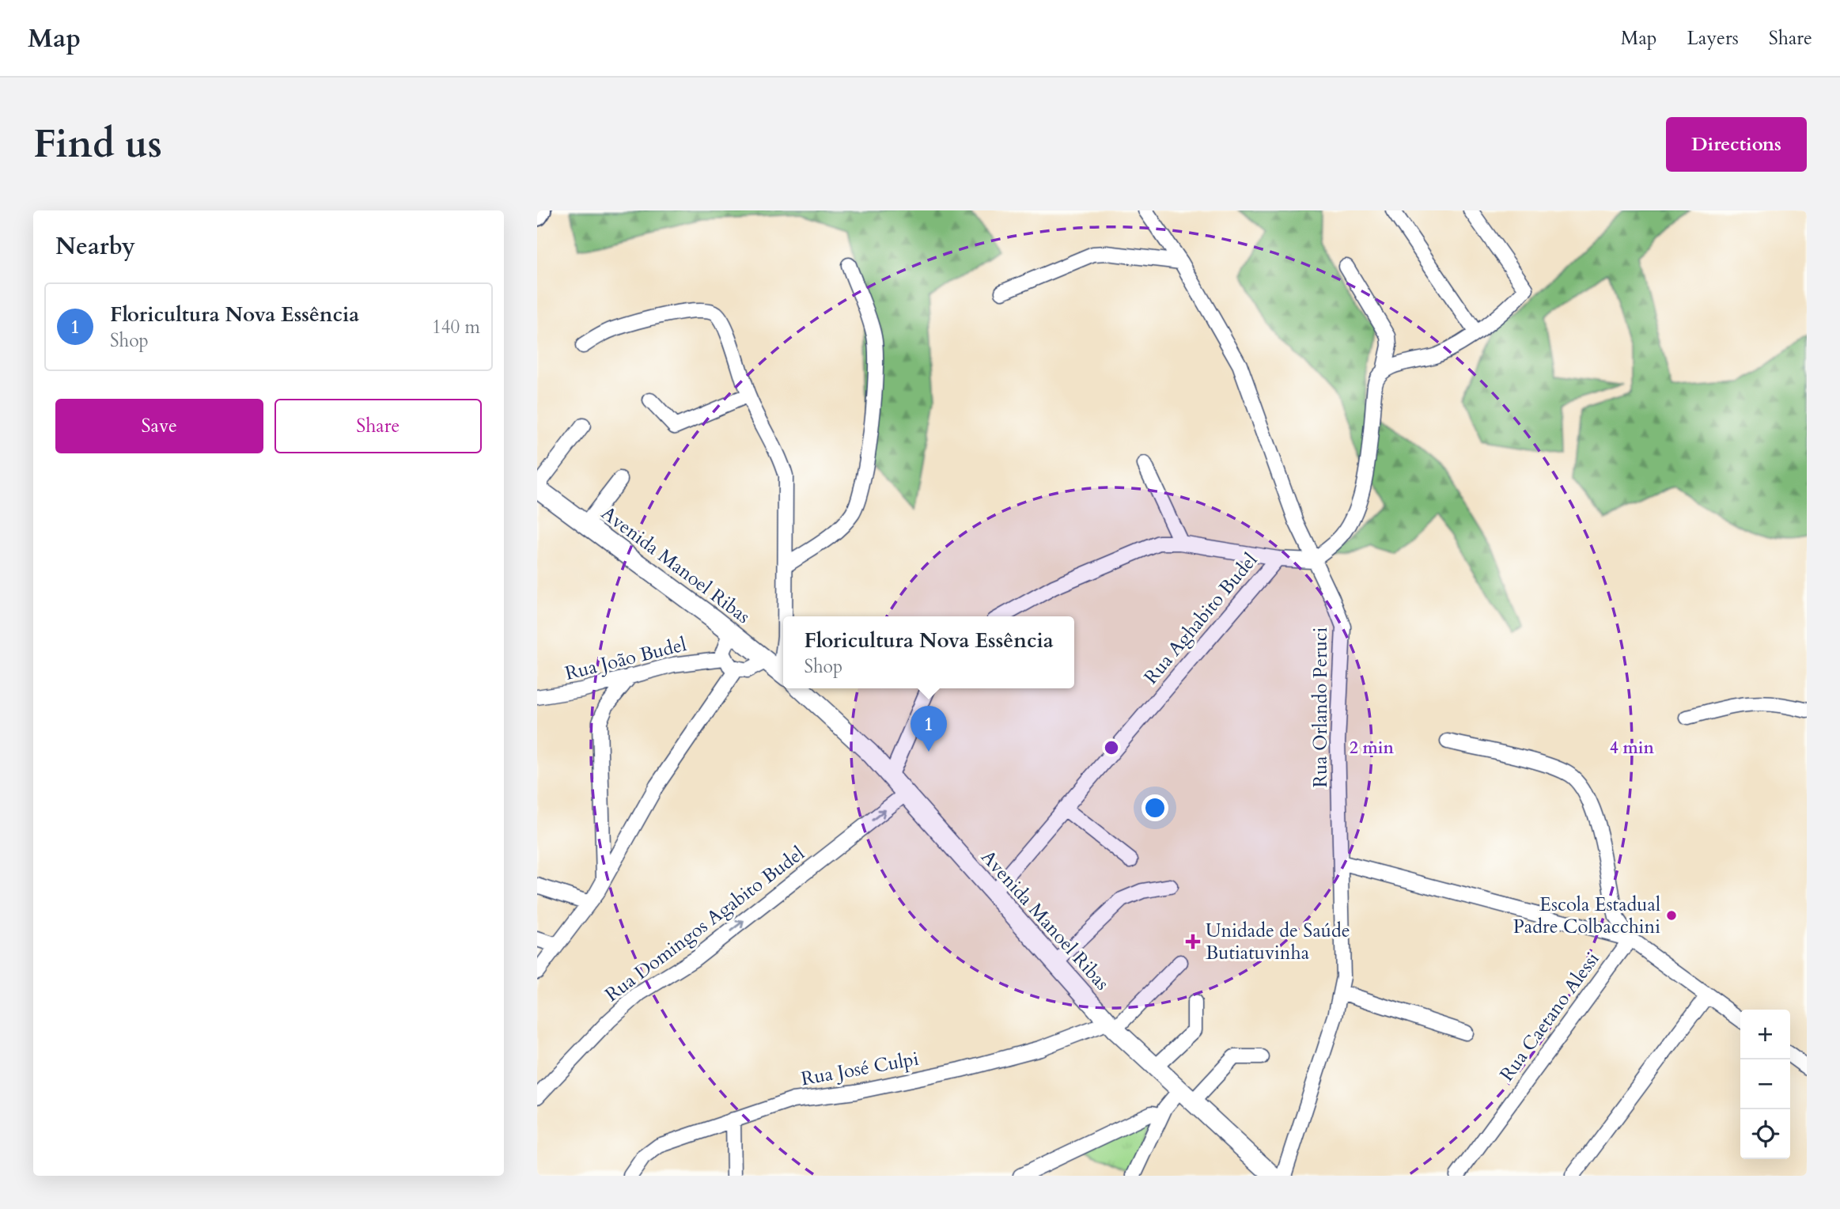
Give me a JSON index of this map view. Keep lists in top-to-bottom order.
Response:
{
  "streets": {
    "main road": ["Avenida Manoel Ribas"],
    "street": [
      "Rua Aghabito Budel",
      "Rua João Budel",
      "Rua Orlando Peruci",
      "Rua Domingos Agabito Budel",
      "Rua Caetano Alessi",
      "Rua José Culpi"
    ]
  },
  "crossings": [
    ["Avenida Manoel Ribas", "Rua Aghabito Budel"],
    ["Avenida Manoel Ribas", "Rua Domingos Agabito Budel"],
    ["Avenida Manoel Ribas", "Rua José Culpi"],
    ["Rua Aghabito Budel", "Rua Orlando Peruci"]
  ],
  "one_way": ["Rua Domingos Agabito Budel"],
  "places": {
    "other": ["Escola Estadual Padre Colbacchini"],
    "health": ["Unidade de Saúde Butiatuvinha"]
  },
  "page": {
    "header": "Map",
    "nav": ["Map", "Layers", "Share"],
    "buttons": [
      "Directions",
      ["Save", "Share"]
    ],
    "title": "Find us",
    "heading": "Nearby",
    "list": [
      {
        "mark": "1",
        "name": "Floricultura Nova Essência",
        "note": "Shop",
        "value": "140 m"
      }
    ],
    "popup": ["Floricultura Nova Essência", "Shop"],
    "pins": "1",
    "map_buttons": ["+", "−"]
  },
  "rings": ["2 min", "4 min"]
}
